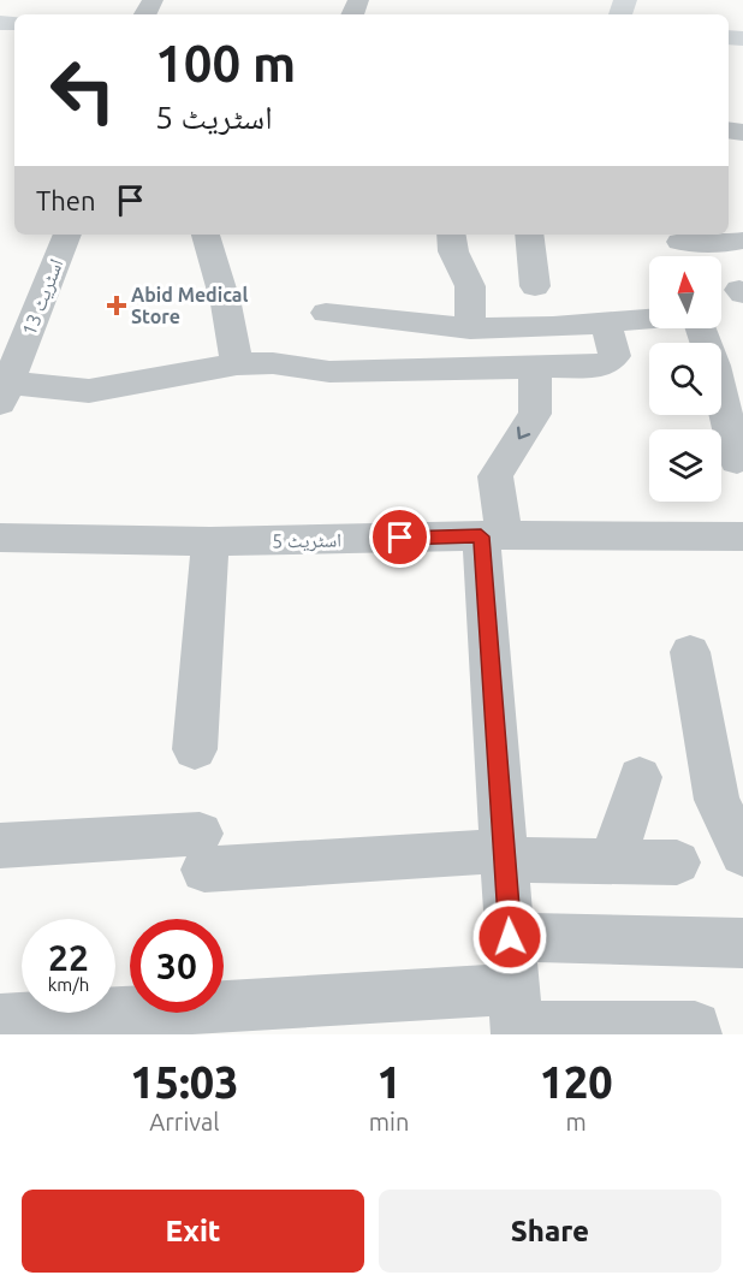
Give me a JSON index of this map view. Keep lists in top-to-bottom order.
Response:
{
  "streets": {
    "street": ["اسٹریٹ 13", "اسٹریٹ 5"]
  },
  "places": {
    "health": ["Abid Medical Store"]
  },
  "north": "top",
  "page": {
    "turn": ["100 m", "اسٹریٹ 5"],
    "then": "Then",
    "speed": "22 km/h",
    "limit": "30",
    "eta": [
      "15:03",
      "Arrival",
      "1",
      "min",
      "120",
      "m"
    ],
    "buttons": ["Exit", "Share"]
  }
}
